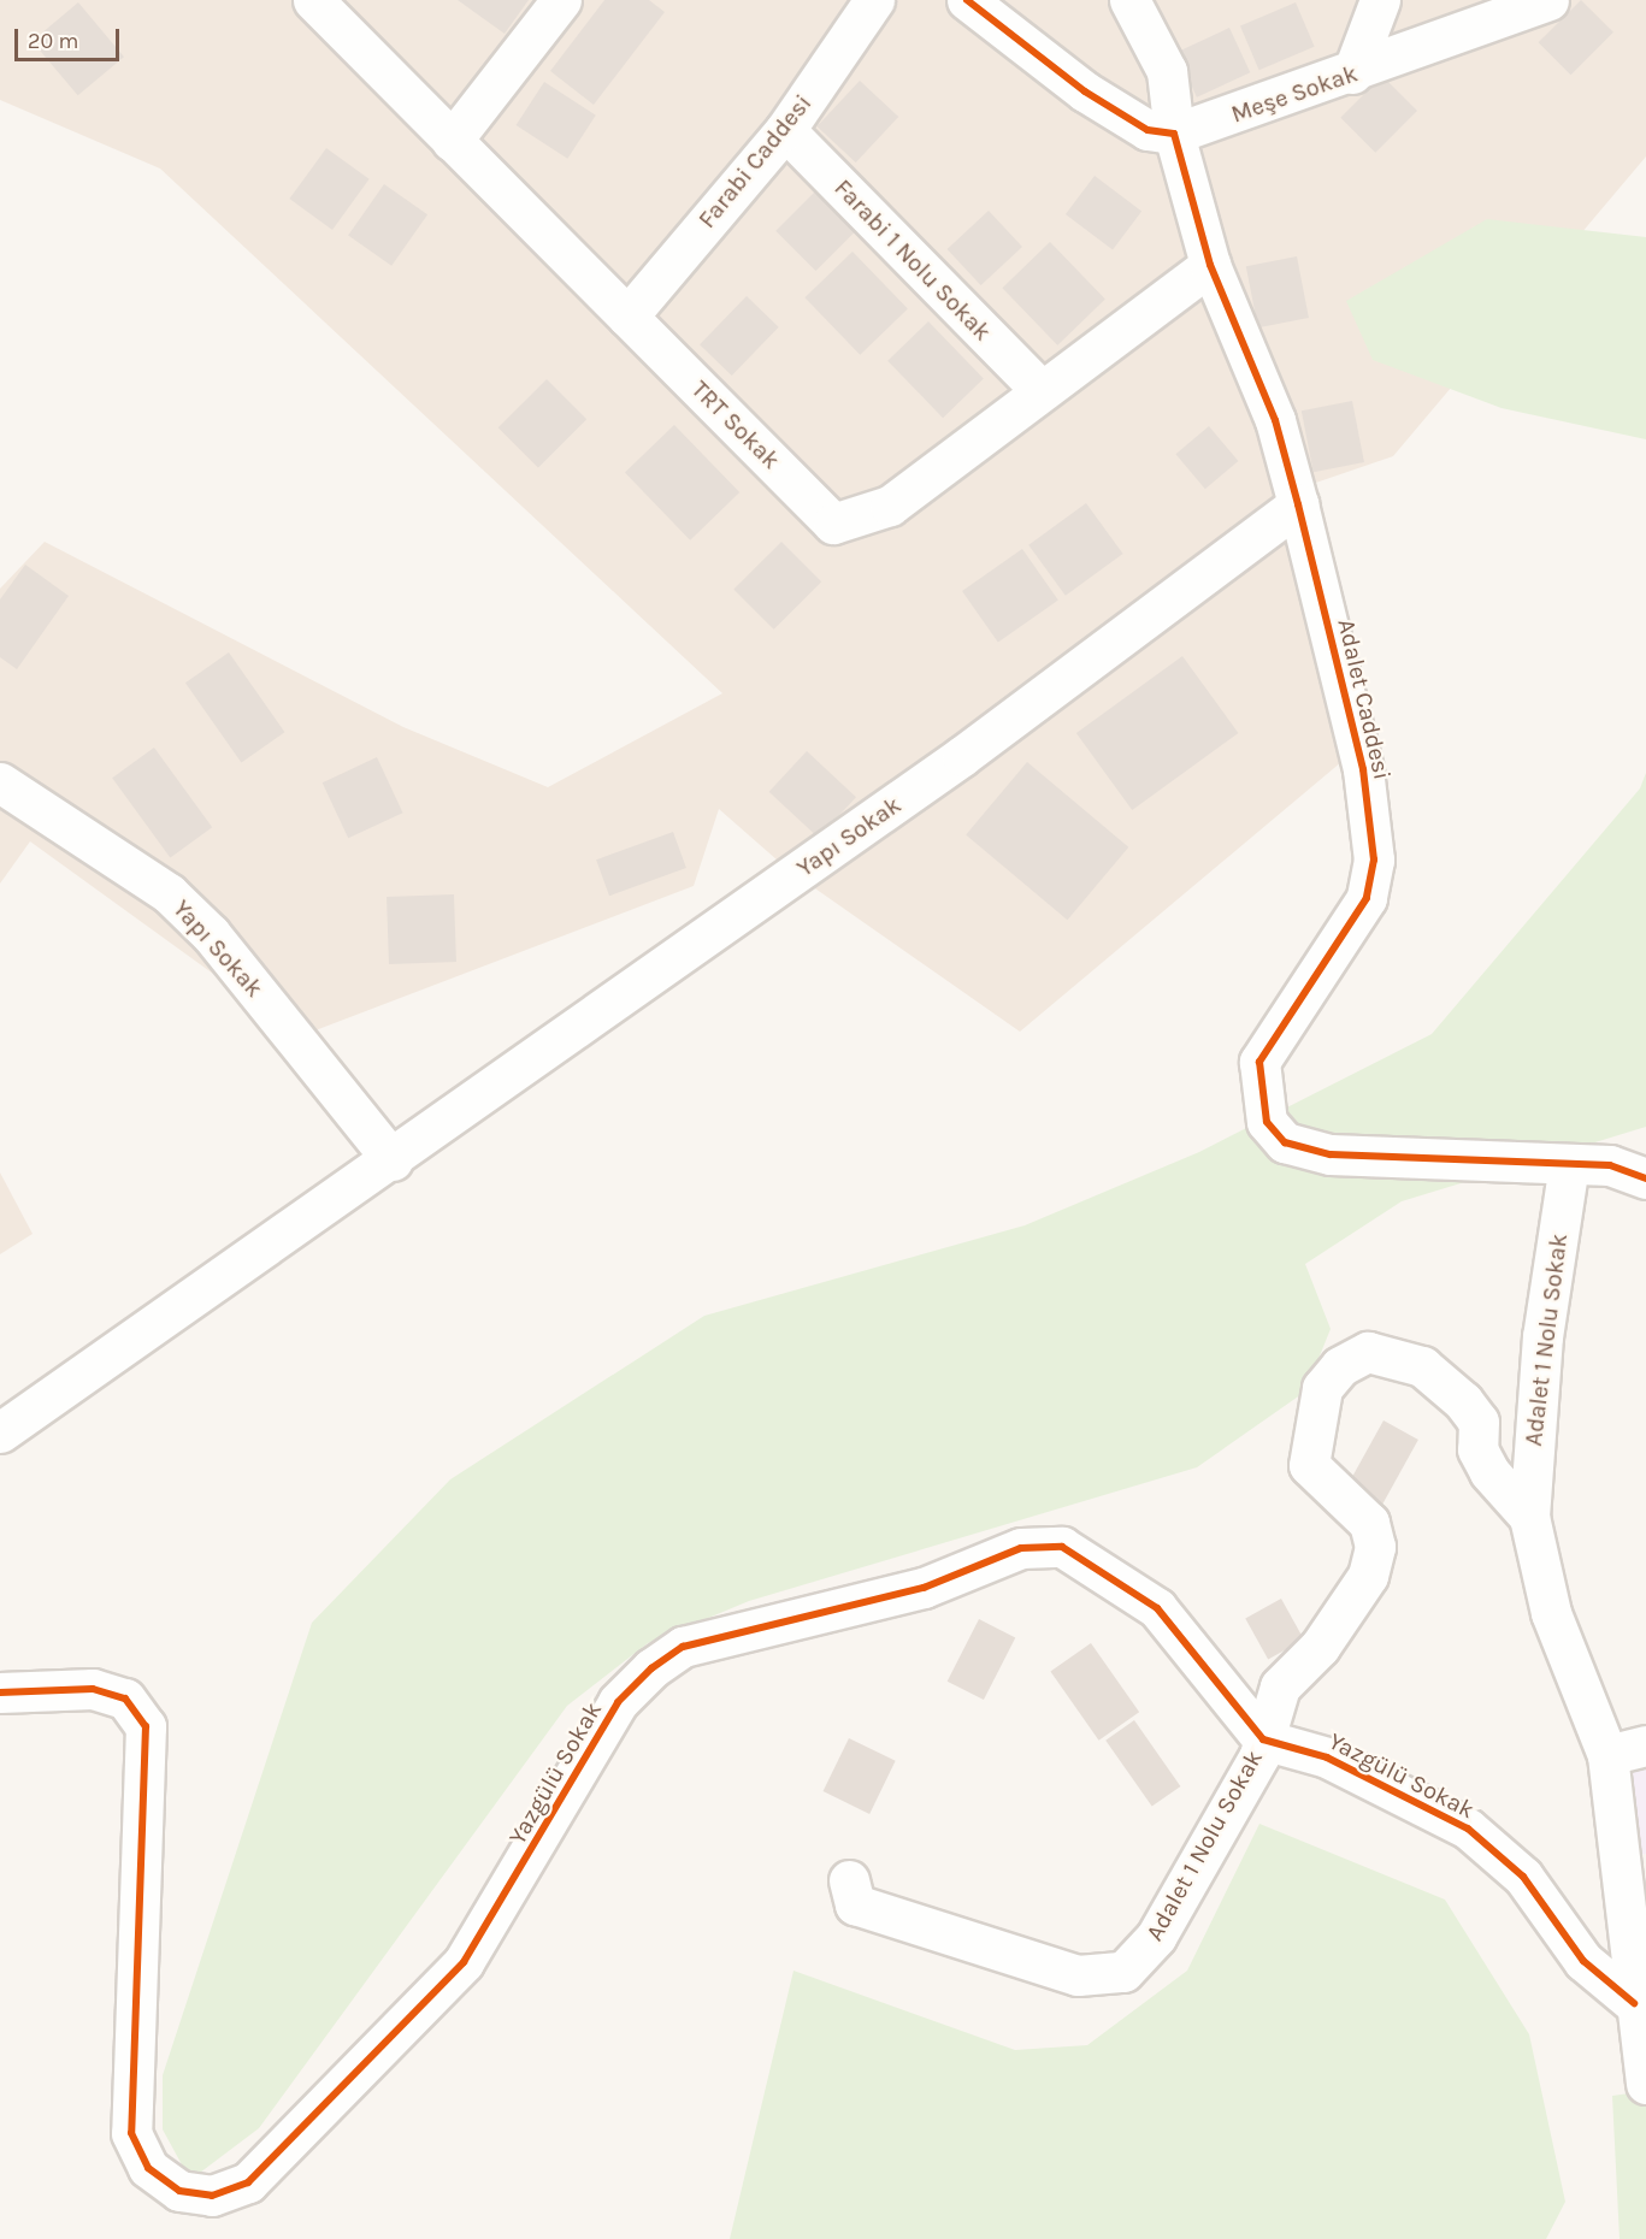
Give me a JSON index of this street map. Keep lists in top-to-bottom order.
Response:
{
  "streets": {
    "street": [
      "Meşe Sokak",
      "Farabi Caddesi",
      "Farabi 1 Nolu Sokak",
      "TRT Sokak",
      "Adalet Caddesi",
      "Yapı Sokak",
      "Adalet 1 Nolu Sokak",
      "Yazgülü Sokak"
    ]
  },
  "crossings": [
    ["Meşe Sokak", "Adalet Caddesi"],
    ["Farabi Caddesi", "Farabi 1 Nolu Sokak"],
    ["Farabi Caddesi", "TRT Sokak"],
    ["Farabi 1 Nolu Sokak", "TRT Sokak"],
    ["TRT Sokak", "Adalet Caddesi"],
    ["Adalet Caddesi", "Yapı Sokak"],
    ["Adalet Caddesi", "Adalet 1 Nolu Sokak"],
    ["Adalet 1 Nolu Sokak", "Yazgülü Sokak"]
  ],
  "scale_bar": "20 m"
}
